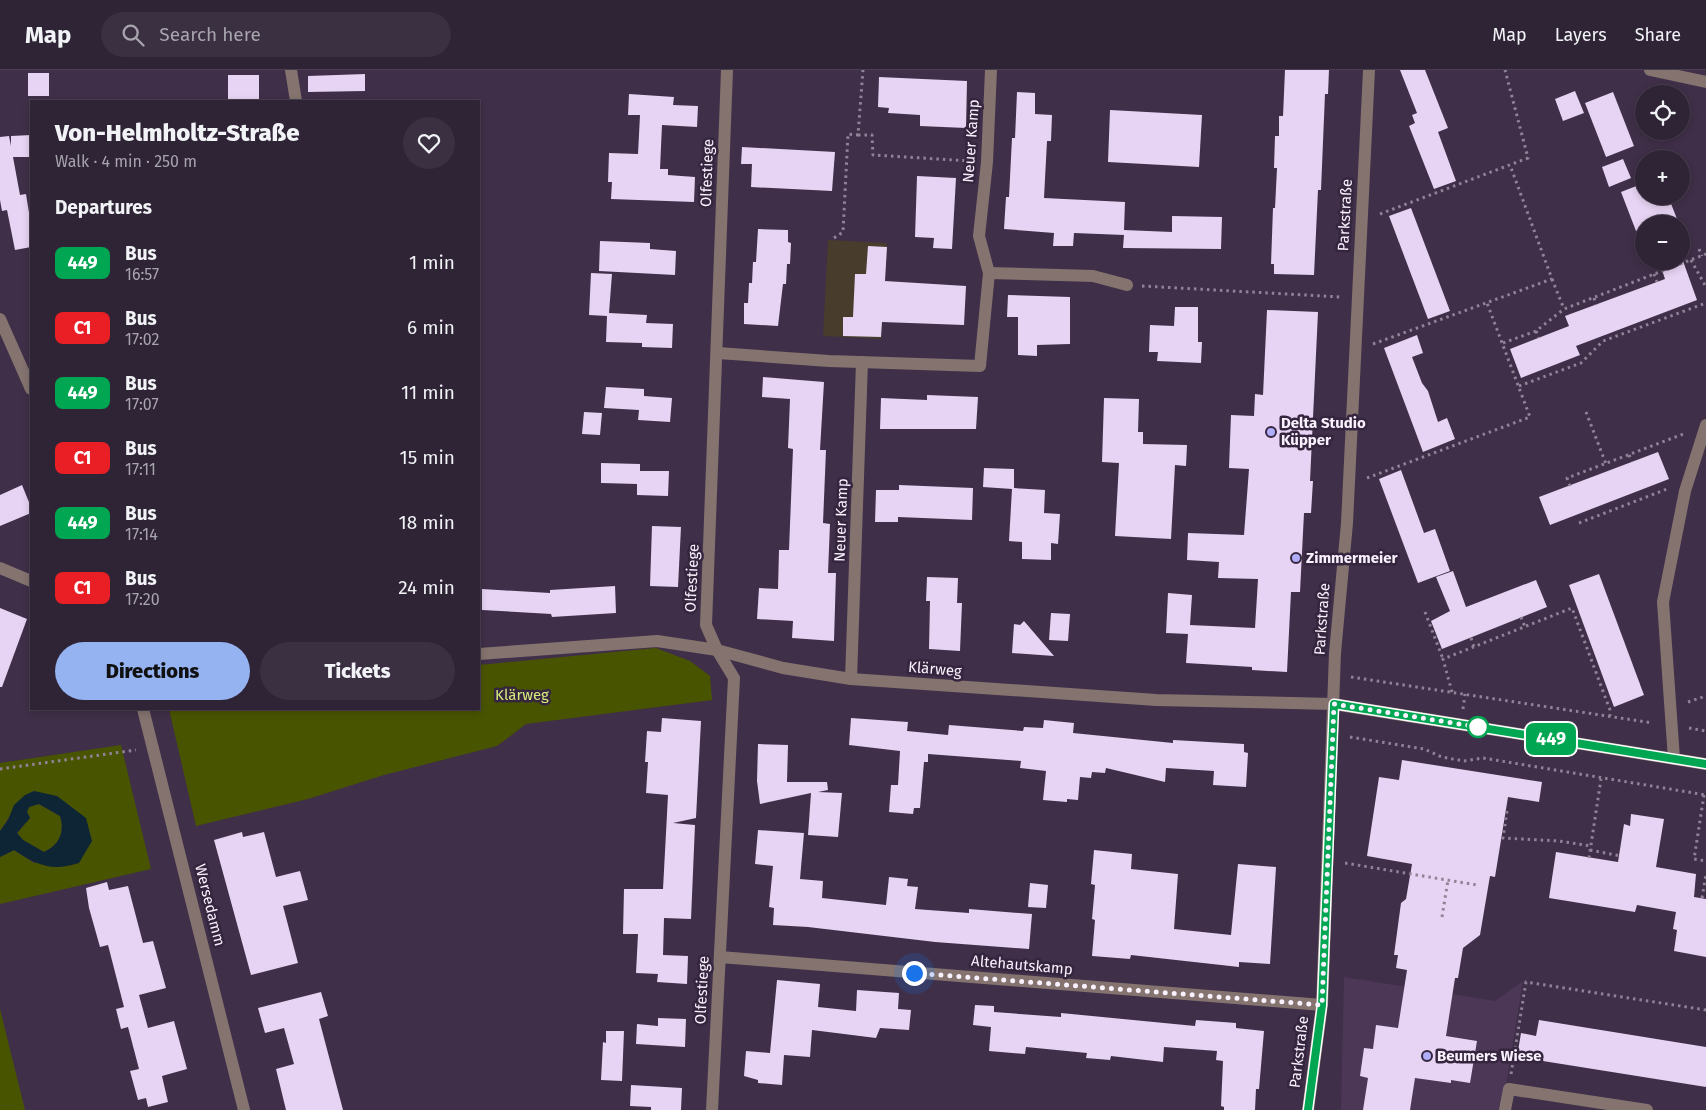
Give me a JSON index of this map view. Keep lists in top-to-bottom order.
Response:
{
  "streets": {
    "street": [
      "Neuer Kamp",
      "Olfestiege",
      "Parkstraße",
      "Klärweg",
      "Wersedamm",
      "Altehautskamp"
    ]
  },
  "crossings": [
    ["Neuer Kamp", "Olfestiege"],
    ["Neuer Kamp", "Klärweg"],
    ["Olfestiege", "Klärweg"],
    ["Olfestiege", "Altehautskamp"],
    ["Parkstraße", "Klärweg"],
    ["Parkstraße", "Altehautskamp"]
  ],
  "parks": ["Klärweg"],
  "places": ["Delta Studio Küpper", "Zimmermeier", "Beumers Wiese"],
  "lines": ["bus line 449"],
  "page": {
    "header": "Map",
    "search": "Search here",
    "nav": ["Map", "Layers", "Share"],
    "on_map": "449",
    "map_buttons": ["+", "−"],
    "heading": [
      ["Von-Helmholtz-Straße", "Walk · 4 min · 250 m"],
      "Departures"
    ],
    "list": [
      {
        "mark": "449",
        "name": "Bus",
        "note": "16:57",
        "value": "1 min"
      },
      {
        "mark": "C1",
        "name": "Bus",
        "note": "17:02",
        "value": "6 min"
      },
      {
        "mark": "449",
        "name": "Bus",
        "note": "17:07",
        "value": "11 min"
      },
      {
        "mark": "C1",
        "name": "Bus",
        "note": "17:11",
        "value": "15 min"
      },
      {
        "mark": "449",
        "name": "Bus",
        "note": "17:14",
        "value": "18 min"
      },
      {
        "mark": "C1",
        "name": "Bus",
        "note": "17:20",
        "value": "24 min"
      }
    ],
    "buttons": ["Directions", "Tickets"]
  }
}
